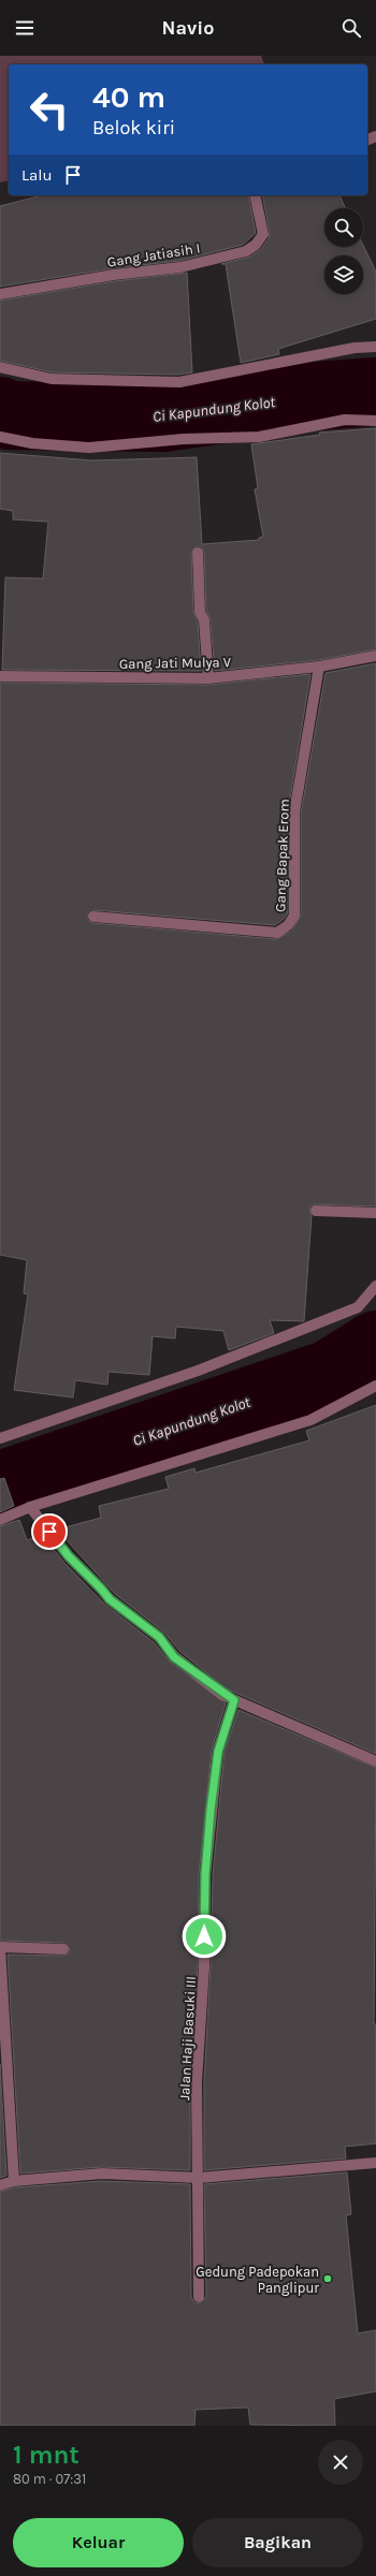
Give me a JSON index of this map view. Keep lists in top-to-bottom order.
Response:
{
  "streets": {
    "street": [
      "Gang Jatiasih I",
      "Gang Jati Mulya V",
      "Gang Bapak Erom",
      "Jalan Haji Basuki III"
    ]
  },
  "crossings": [
    ["Gang Jati Mulya V", "Gang Bapak Erom"]
  ],
  "water": ["Ci Kapundung Kolot"],
  "places": ["Gedung Padepokan Panglipur"],
  "page": {
    "header": "Navio",
    "turn": ["40 m", "Belok kiri"],
    "then": "Lalu",
    "heading": ["1 mnt", "80 m · 07:31"],
    "buttons": ["Keluar", "Bagikan"]
  }
}
